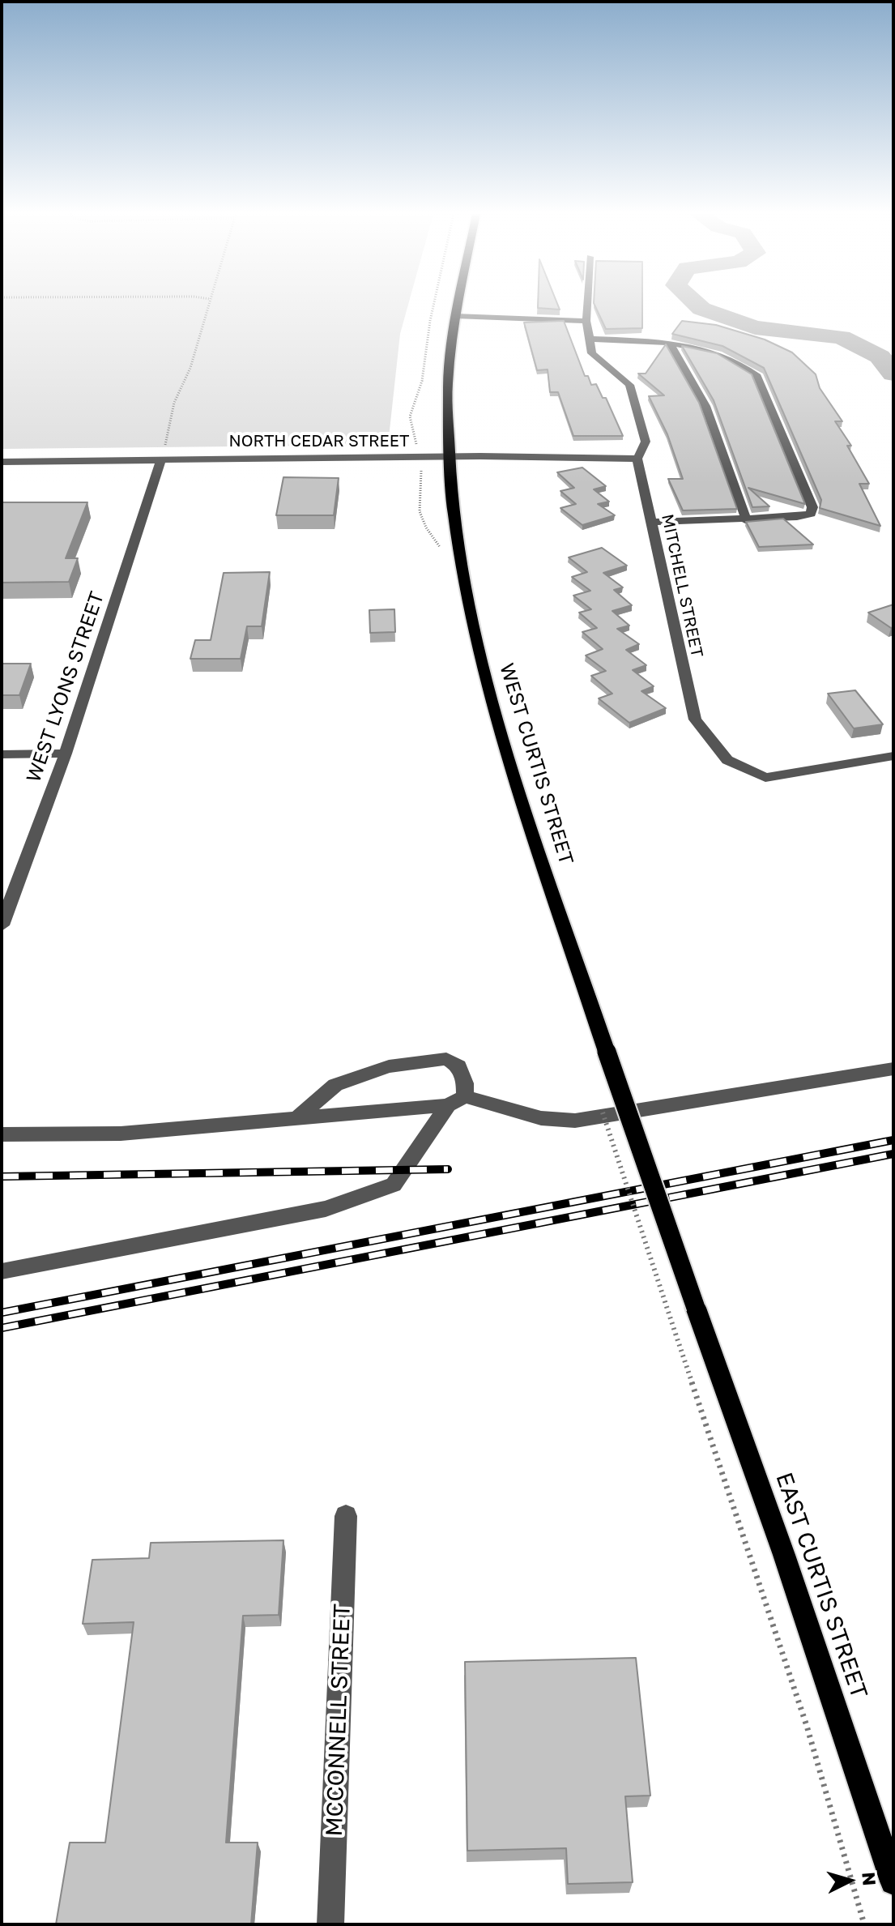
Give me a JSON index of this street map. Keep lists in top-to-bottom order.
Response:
{
  "streets": {
    "main road": ["WEST CURTIS STREET", "EAST CURTIS STREET"],
    "street": [
      "NORTH CEDAR STREET",
      "MITCHELL STREET",
      "WEST LYONS STREET",
      "MCCONNELL STREET"
    ]
  },
  "crossings": [
    ["NORTH CEDAR STREET", "MITCHELL STREET"],
    ["NORTH CEDAR STREET", "WEST LYONS STREET"],
    ["NORTH CEDAR STREET", "WEST CURTIS STREET"],
    ["WEST CURTIS STREET", "EAST CURTIS STREET"]
  ],
  "north": "right"
}
